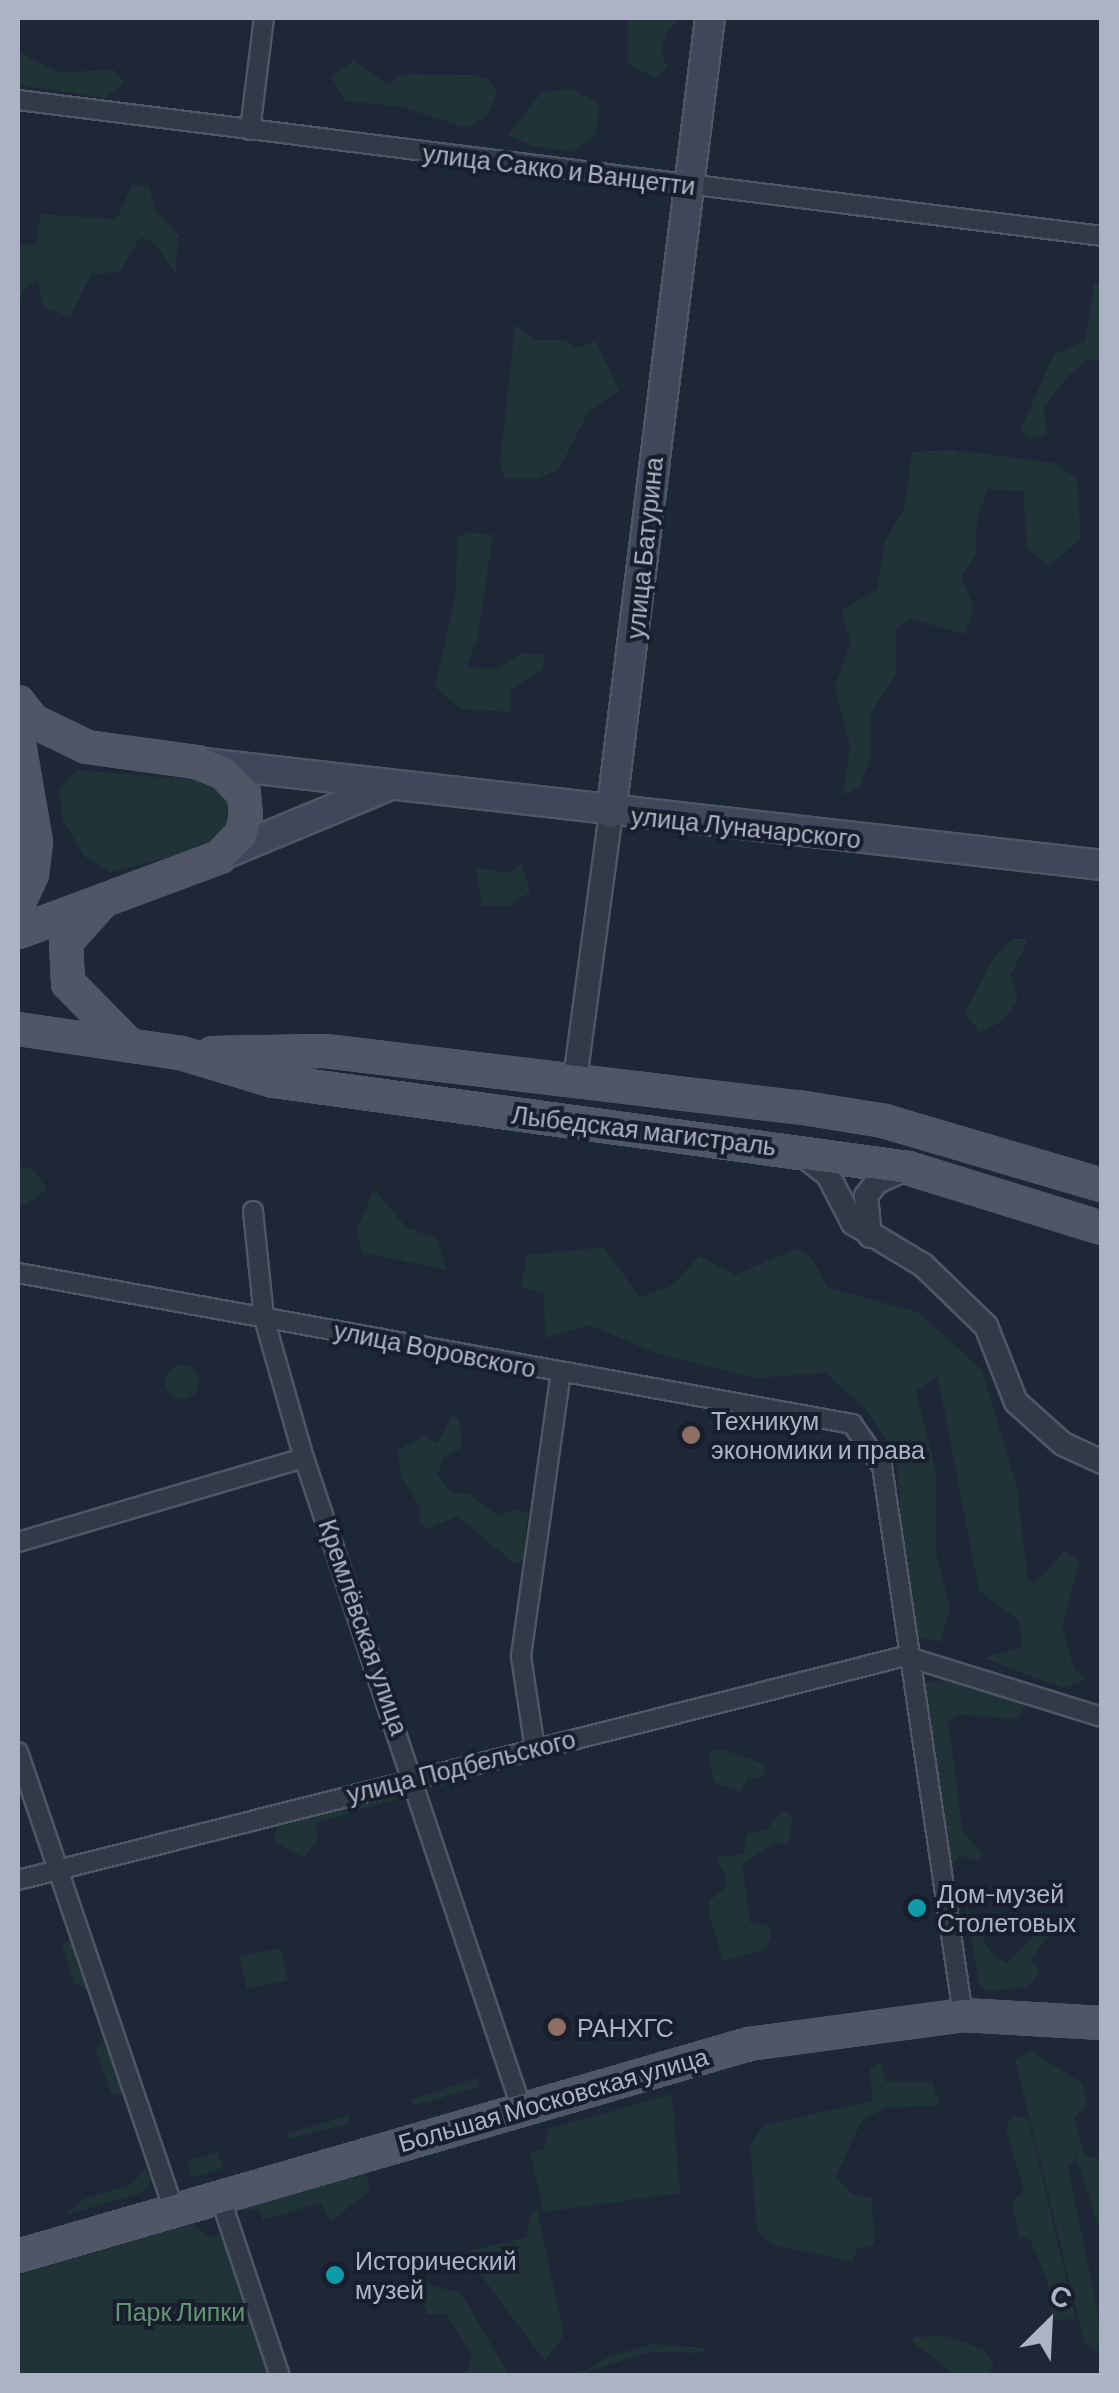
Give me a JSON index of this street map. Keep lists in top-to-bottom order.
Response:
{
  "streets": {
    "main road": [
      "улица Батурина",
      "улица Луначарского",
      "Лыбедская магистраль",
      "Большая Московская улица"
    ],
    "street": [
      "улица Сакко и Ванцетти",
      "улица Воровского",
      "Кремлёвская улица",
      "улица Подбельского"
    ]
  },
  "crossings": [
    ["улица Сакко и Ванцетти", "улица Батурина"],
    ["улица Батурина", "улица Луначарского"],
    ["улица Батурина", "Лыбедская магистраль"],
    ["улица Воровского", "Кремлёвская улица"],
    ["улица Воровского", "улица Подбельского"],
    ["Кремлёвская улица", "улица Подбельского"],
    ["Кремлёвская улица", "Большая Московская улица"]
  ],
  "parks": ["Парк Липки"],
  "places": [
    "Техникум экономики и права",
    "Дом-музей Столетовых",
    "РАНХГС",
    "Исторический музей"
  ],
  "north": "top right"
}
